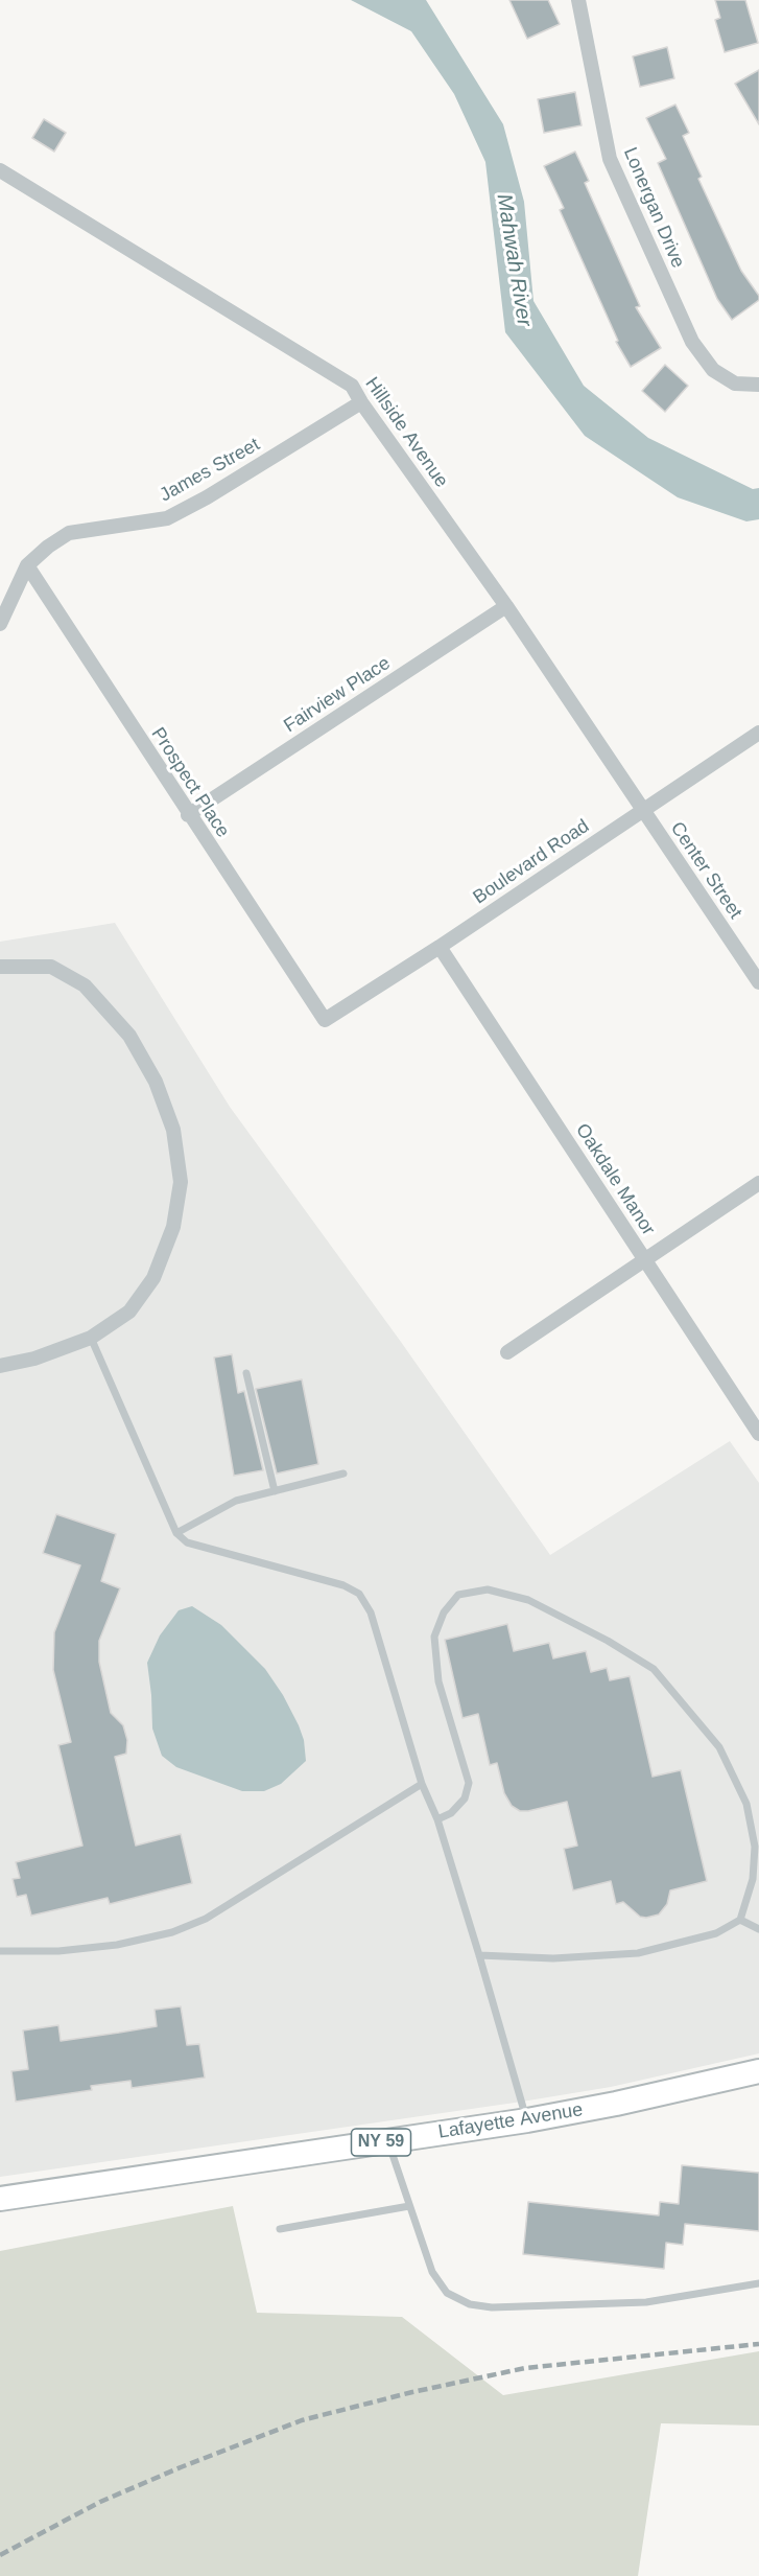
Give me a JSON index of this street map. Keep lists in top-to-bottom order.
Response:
{
  "streets": {
    "main road": ["Lafayette Avenue", "NY 59"],
    "street": [
      "Lonergan Drive",
      "Hillside Avenue",
      "James Street",
      "Fairview Place",
      "Prospect Place",
      "Boulevard Road",
      "Center Street",
      "Oakdale Manor"
    ]
  },
  "crossings": [
    ["Hillside Avenue", "James Street"],
    ["Hillside Avenue", "Fairview Place"],
    ["Hillside Avenue", "Boulevard Road"],
    ["Hillside Avenue", "Center Street"],
    ["James Street", "Prospect Place"],
    ["Fairview Place", "Prospect Place"],
    ["Prospect Place", "Boulevard Road"],
    ["Boulevard Road", "Center Street"],
    ["Boulevard Road", "Oakdale Manor"]
  ],
  "water": ["Mahwah River"]
}
